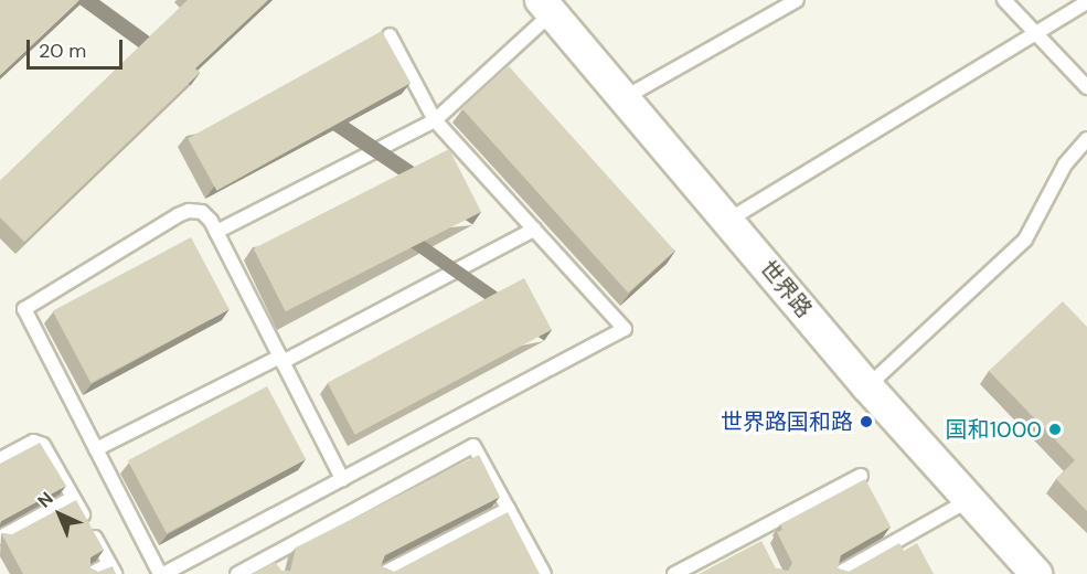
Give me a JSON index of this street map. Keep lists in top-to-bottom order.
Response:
{
  "streets": {
    "street": ["世界路"]
  },
  "places": ["世界路国和路", "国和1000"],
  "scale_bar": "20 m",
  "north": "top left"
}
